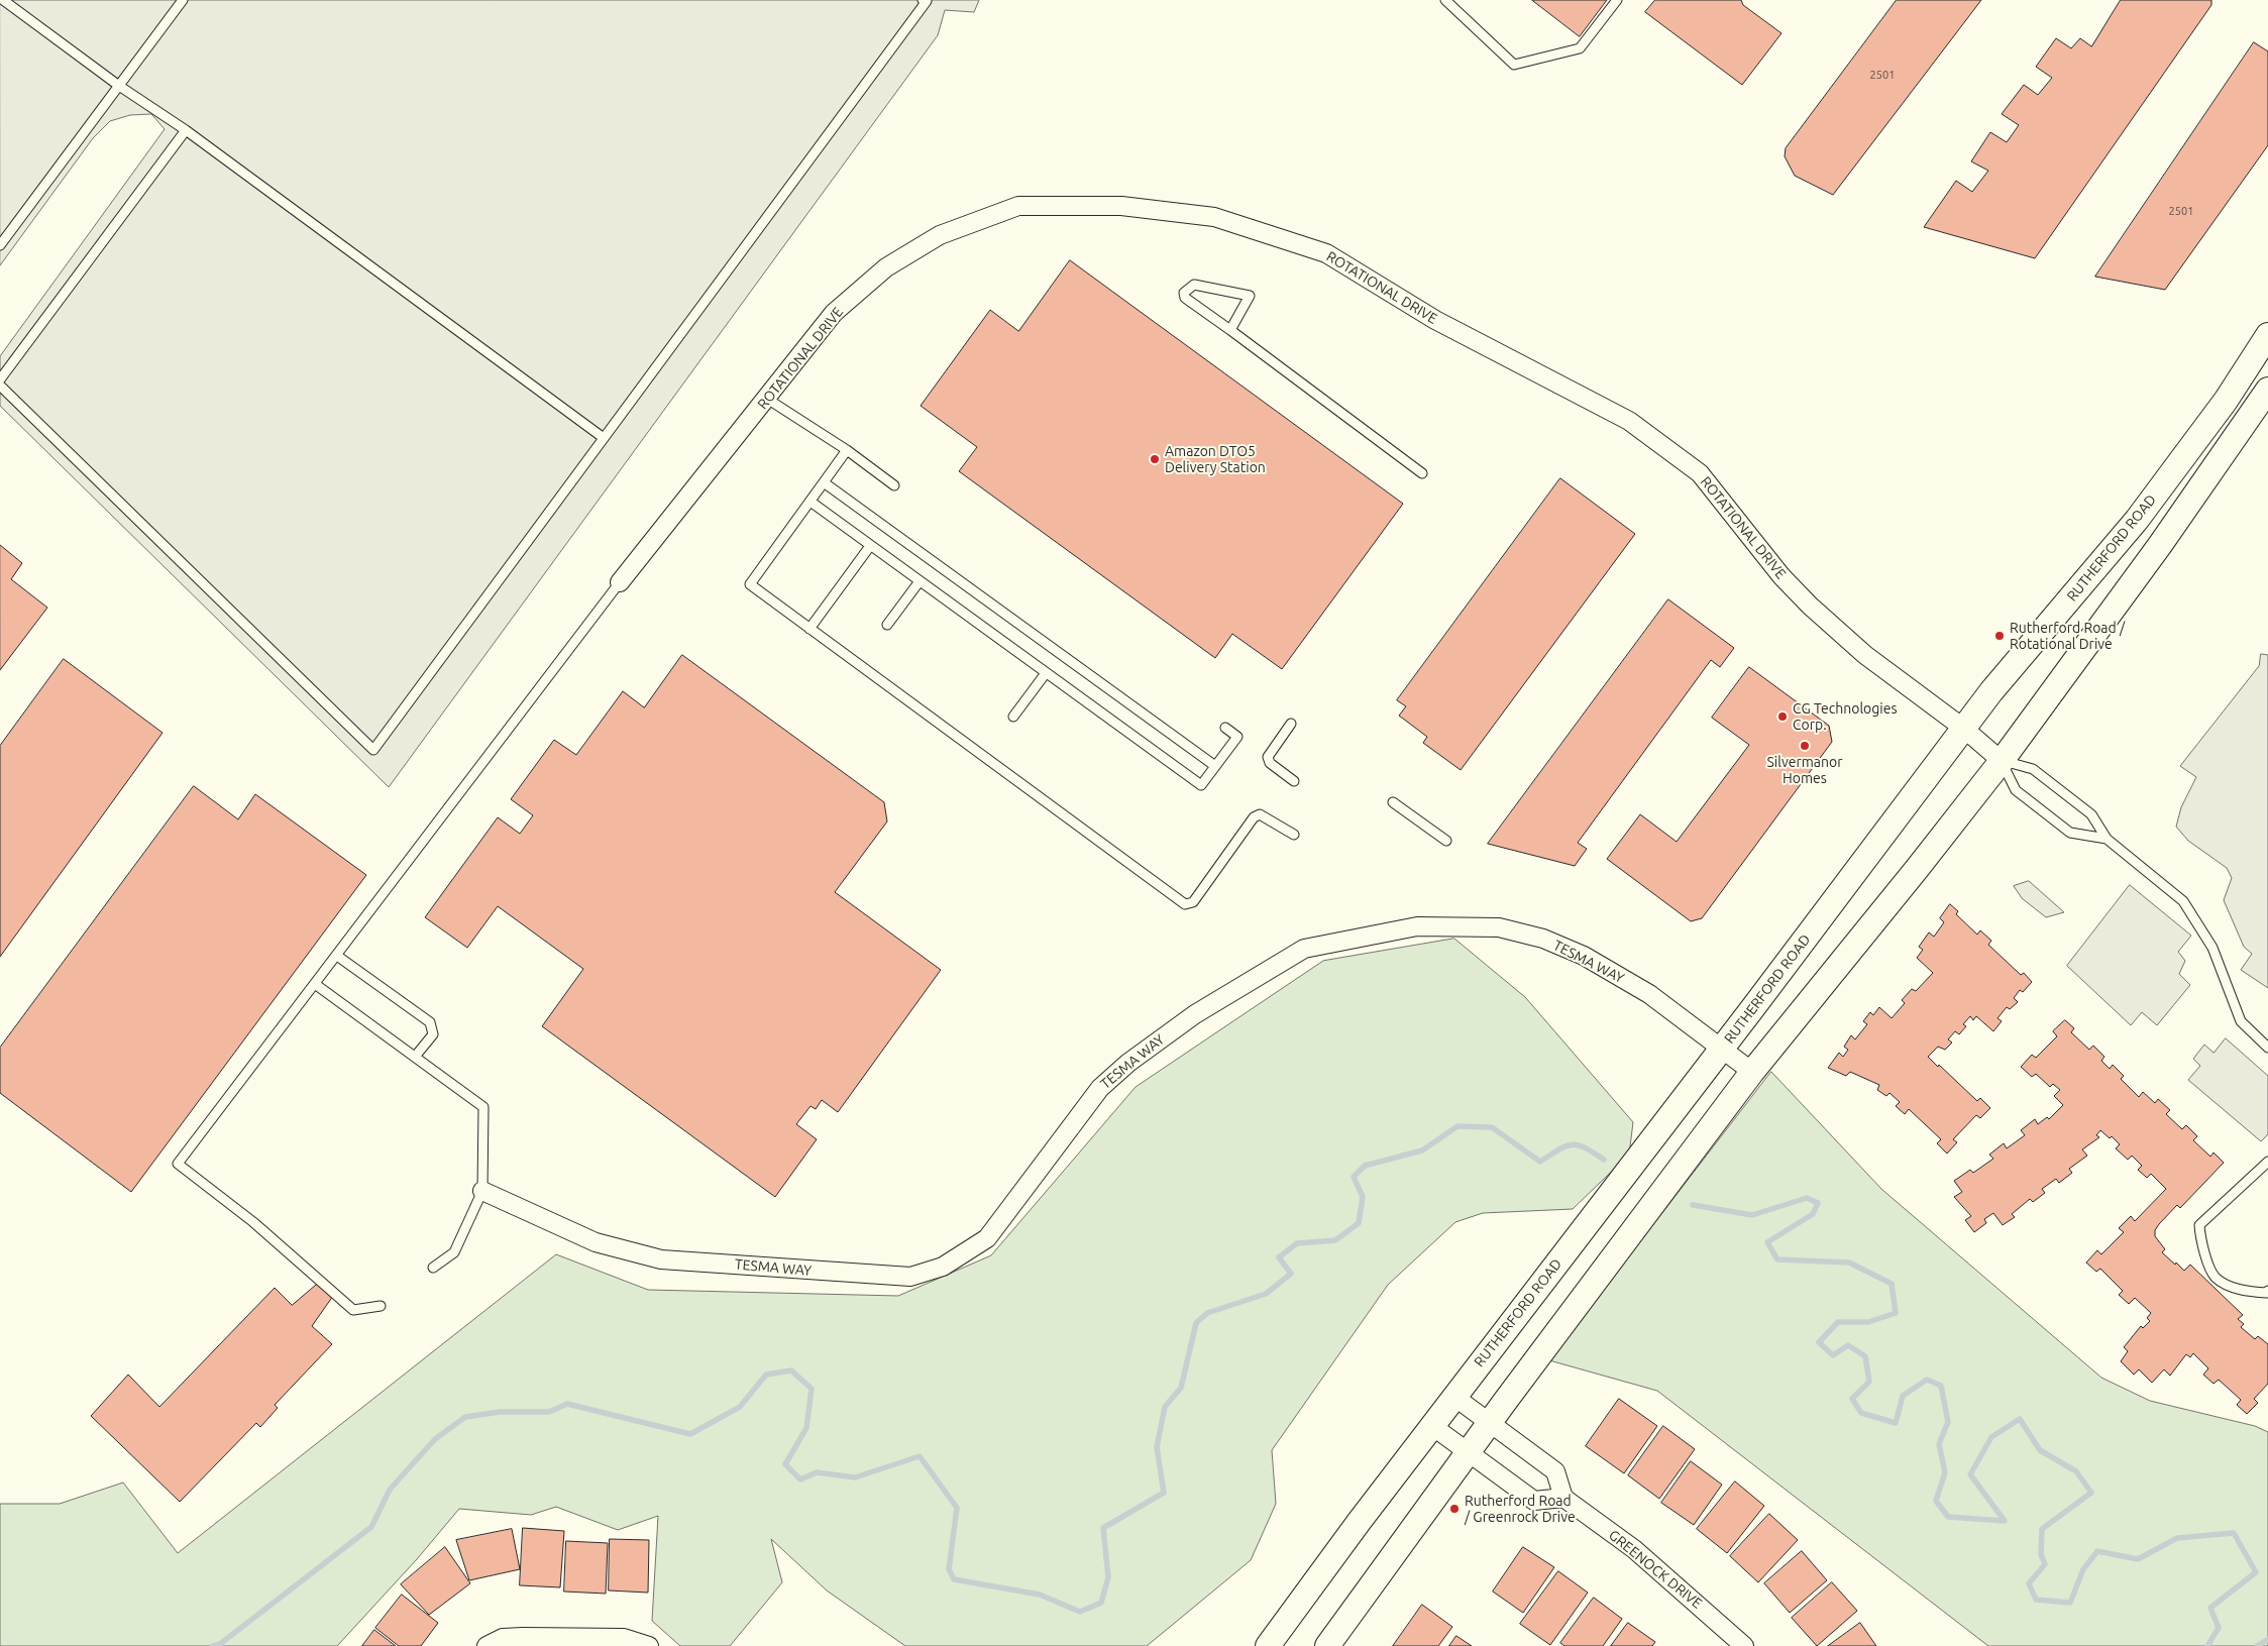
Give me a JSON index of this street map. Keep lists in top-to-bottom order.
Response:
{
  "streets": {
    "main road": ["RUTHERFORD ROAD"],
    "street": ["ROTATIONAL DRIVE", "TESMA WAY", "GREENOCK DRIVE"]
  },
  "crossings": [
    ["ROTATIONAL DRIVE", "RUTHERFORD ROAD"],
    ["RUTHERFORD ROAD", "TESMA WAY"]
  ],
  "places": [
    "Amazon DTO5 Delivery Station",
    "Rutherford Road / Rotational Drive",
    "CG Technologies Corp.",
    "Silvermanor Homes",
    "Rutherford Road / Greenrock Drive"
  ],
  "house_numbers": ["2501", "2501"]
}
